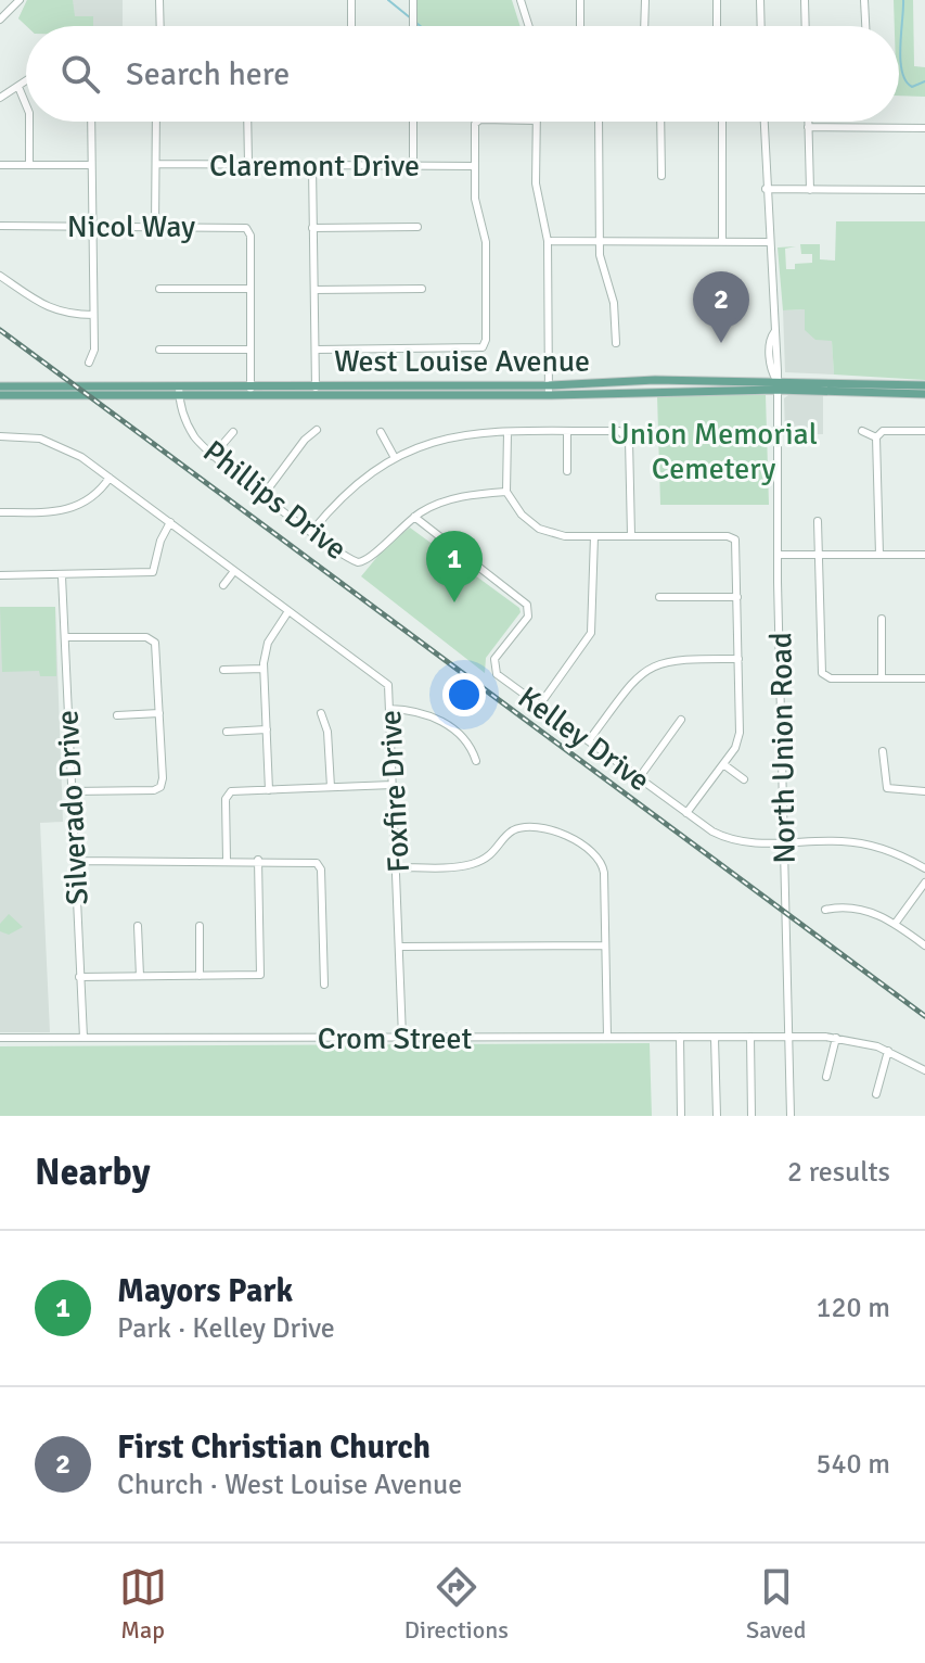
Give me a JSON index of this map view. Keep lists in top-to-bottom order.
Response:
{
  "streets": {
    "main road": ["West Louise Avenue"],
    "street": [
      "Claremont Drive",
      "Nicol Way",
      "Phillips Drive",
      "Kelley Drive",
      "North Union Road",
      "Foxfire Drive",
      "Silverado Drive",
      "Crom Street"
    ]
  },
  "crossings": [
    ["West Louise Avenue", "Phillips Drive"],
    ["West Louise Avenue", "North Union Road"],
    ["Phillips Drive", "Kelley Drive"],
    ["Kelley Drive", "North Union Road"],
    ["North Union Road", "Crom Street"],
    ["Foxfire Drive", "Crom Street"],
    ["Silverado Drive", "Crom Street"]
  ],
  "parks": ["Union Memorial Cemetery"],
  "page": {
    "search": "Search here",
    "pins": ["2", "1"],
    "heading": ["Nearby", "2 results"],
    "list": [
      {
        "mark": "1",
        "name": "Mayors Park",
        "note": "Park · Kelley Drive",
        "value": "120 m"
      },
      {
        "mark": "2",
        "name": "First Christian Church",
        "note": "Church · West Louise Avenue",
        "value": "540 m"
      }
    ],
    "nav": ["Map", "Directions", "Saved"]
  }
}
